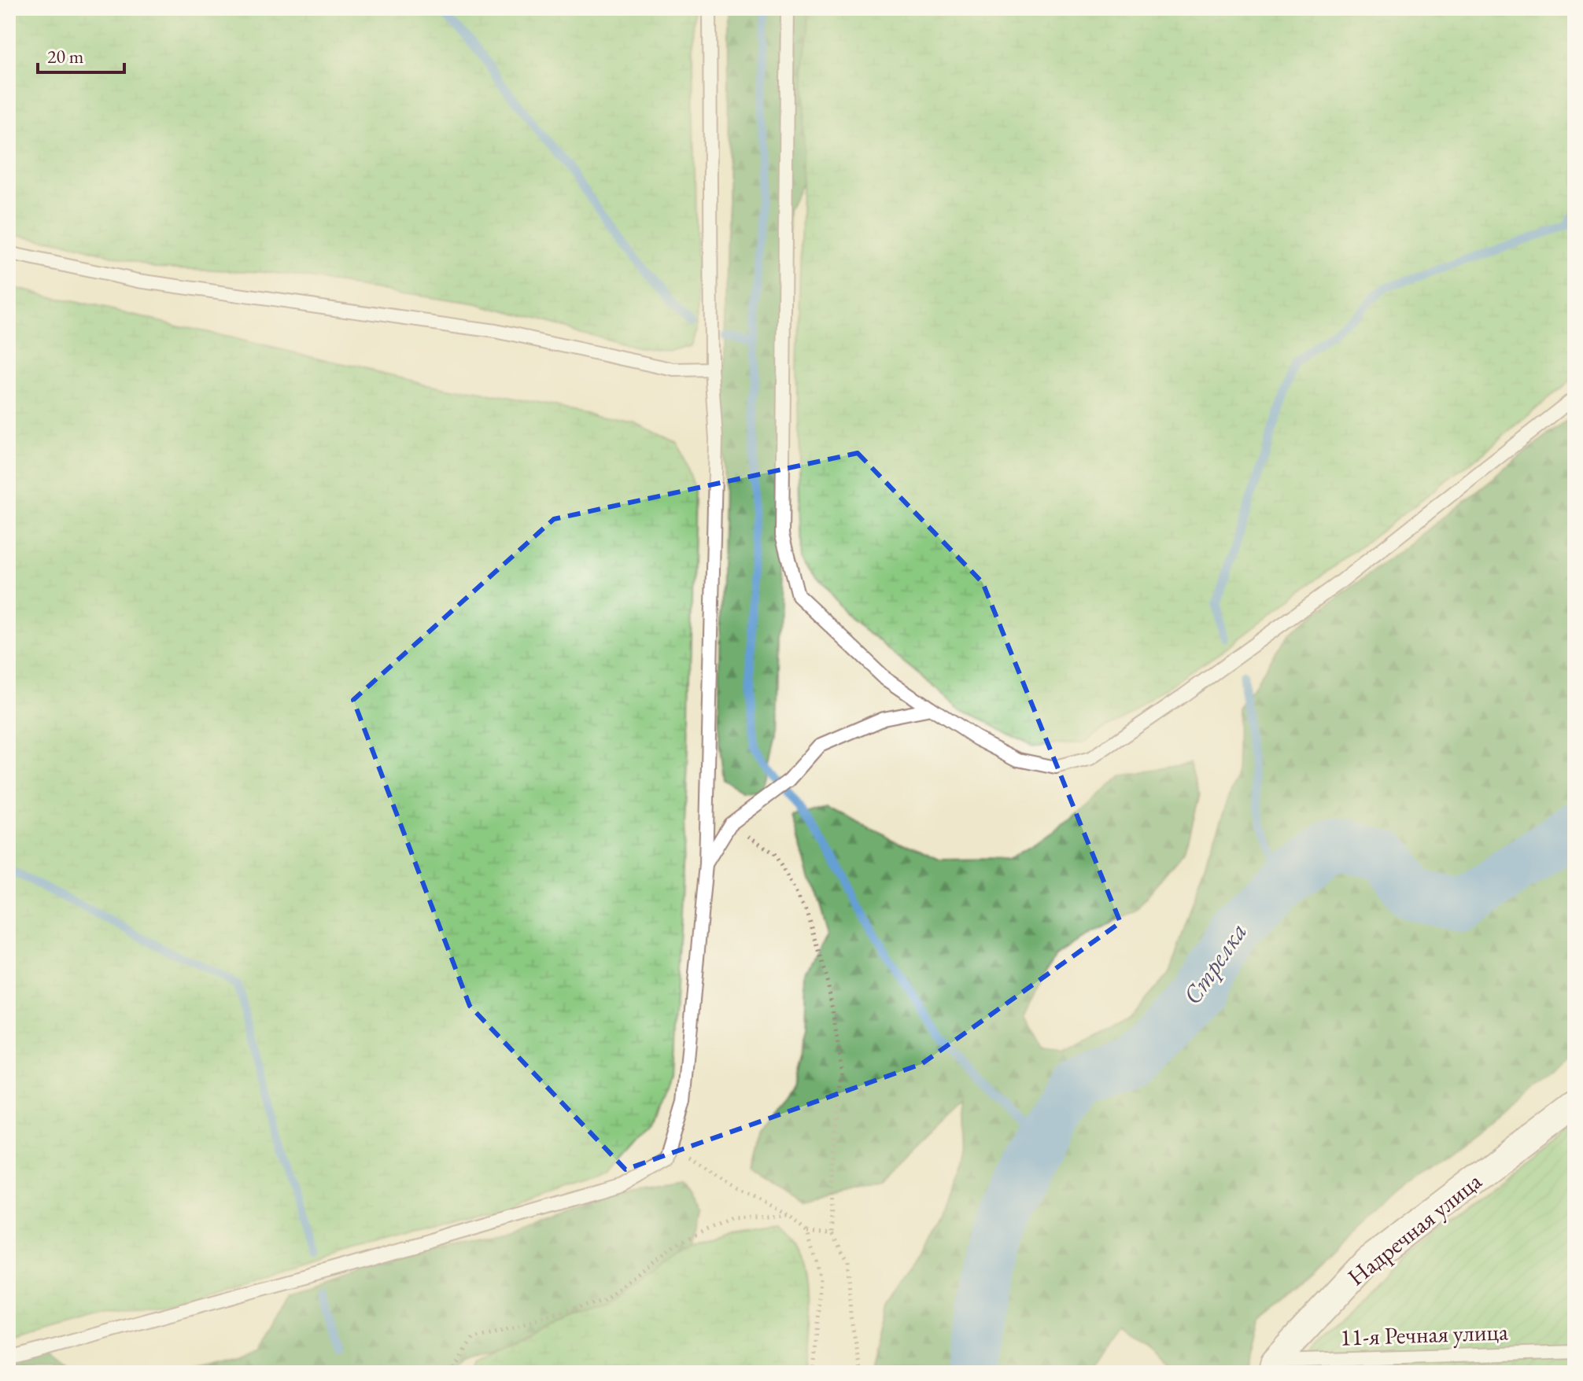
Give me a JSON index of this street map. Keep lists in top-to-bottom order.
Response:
{
  "streets": {
    "street": ["Надречная улица"],
    "lane": ["11-я Речная улица"]
  },
  "crossings": [
    ["Надречная улица", "11-я Речная улица"]
  ],
  "water": ["Стрелка"],
  "scale_bar": "20 m"
}
